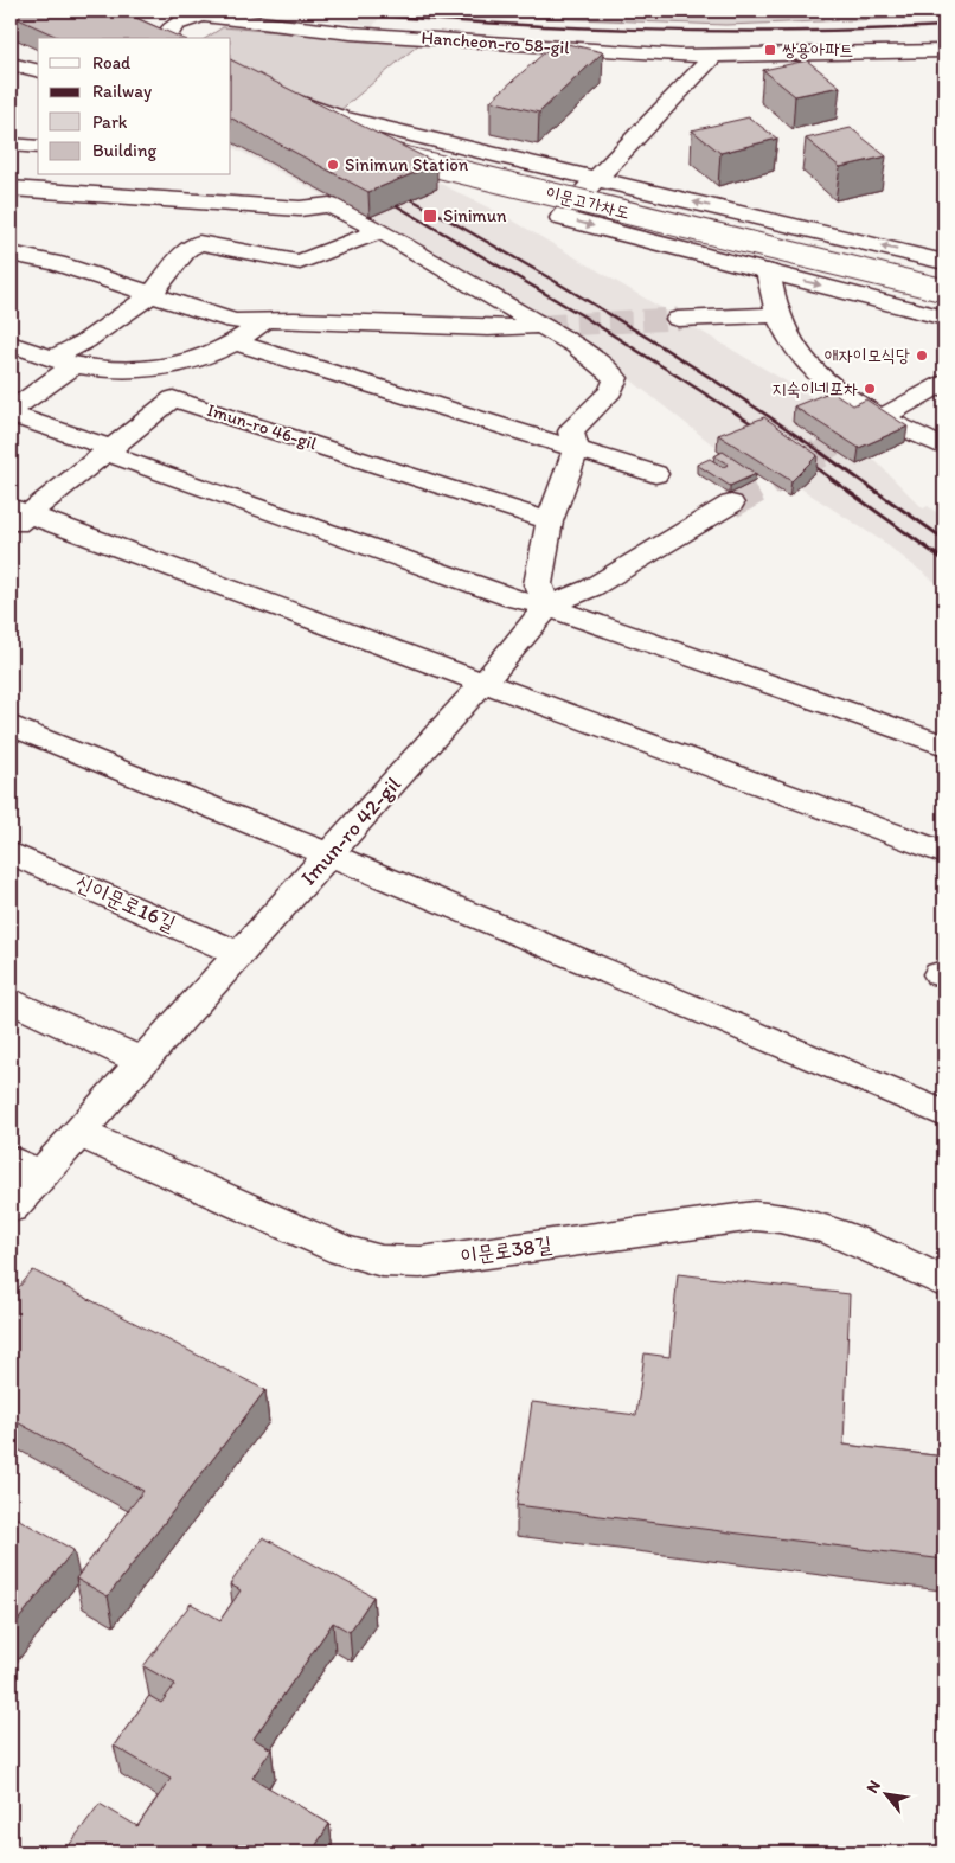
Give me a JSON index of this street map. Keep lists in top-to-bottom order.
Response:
{
  "streets": {
    "street": [
      "Hancheon-ro 58-gil",
      "이문고가차도",
      "Imun-ro 46-gil",
      "Imun-ro 42-gil",
      "신이문로16길",
      "이문로38길"
    ]
  },
  "crossings": [
    ["Imun-ro 42-gil", "신이문로16길"],
    ["Imun-ro 42-gil", "이문로38길"]
  ],
  "places": {
    "transit": ["쌍용아파트", "Sinimun"],
    "other": ["Sinimun Station", "애자이모식당", "지숙이네포차"]
  },
  "legend": [
    "Road",
    "Railway",
    "Park",
    "Building"
  ],
  "north": "top left"
}
